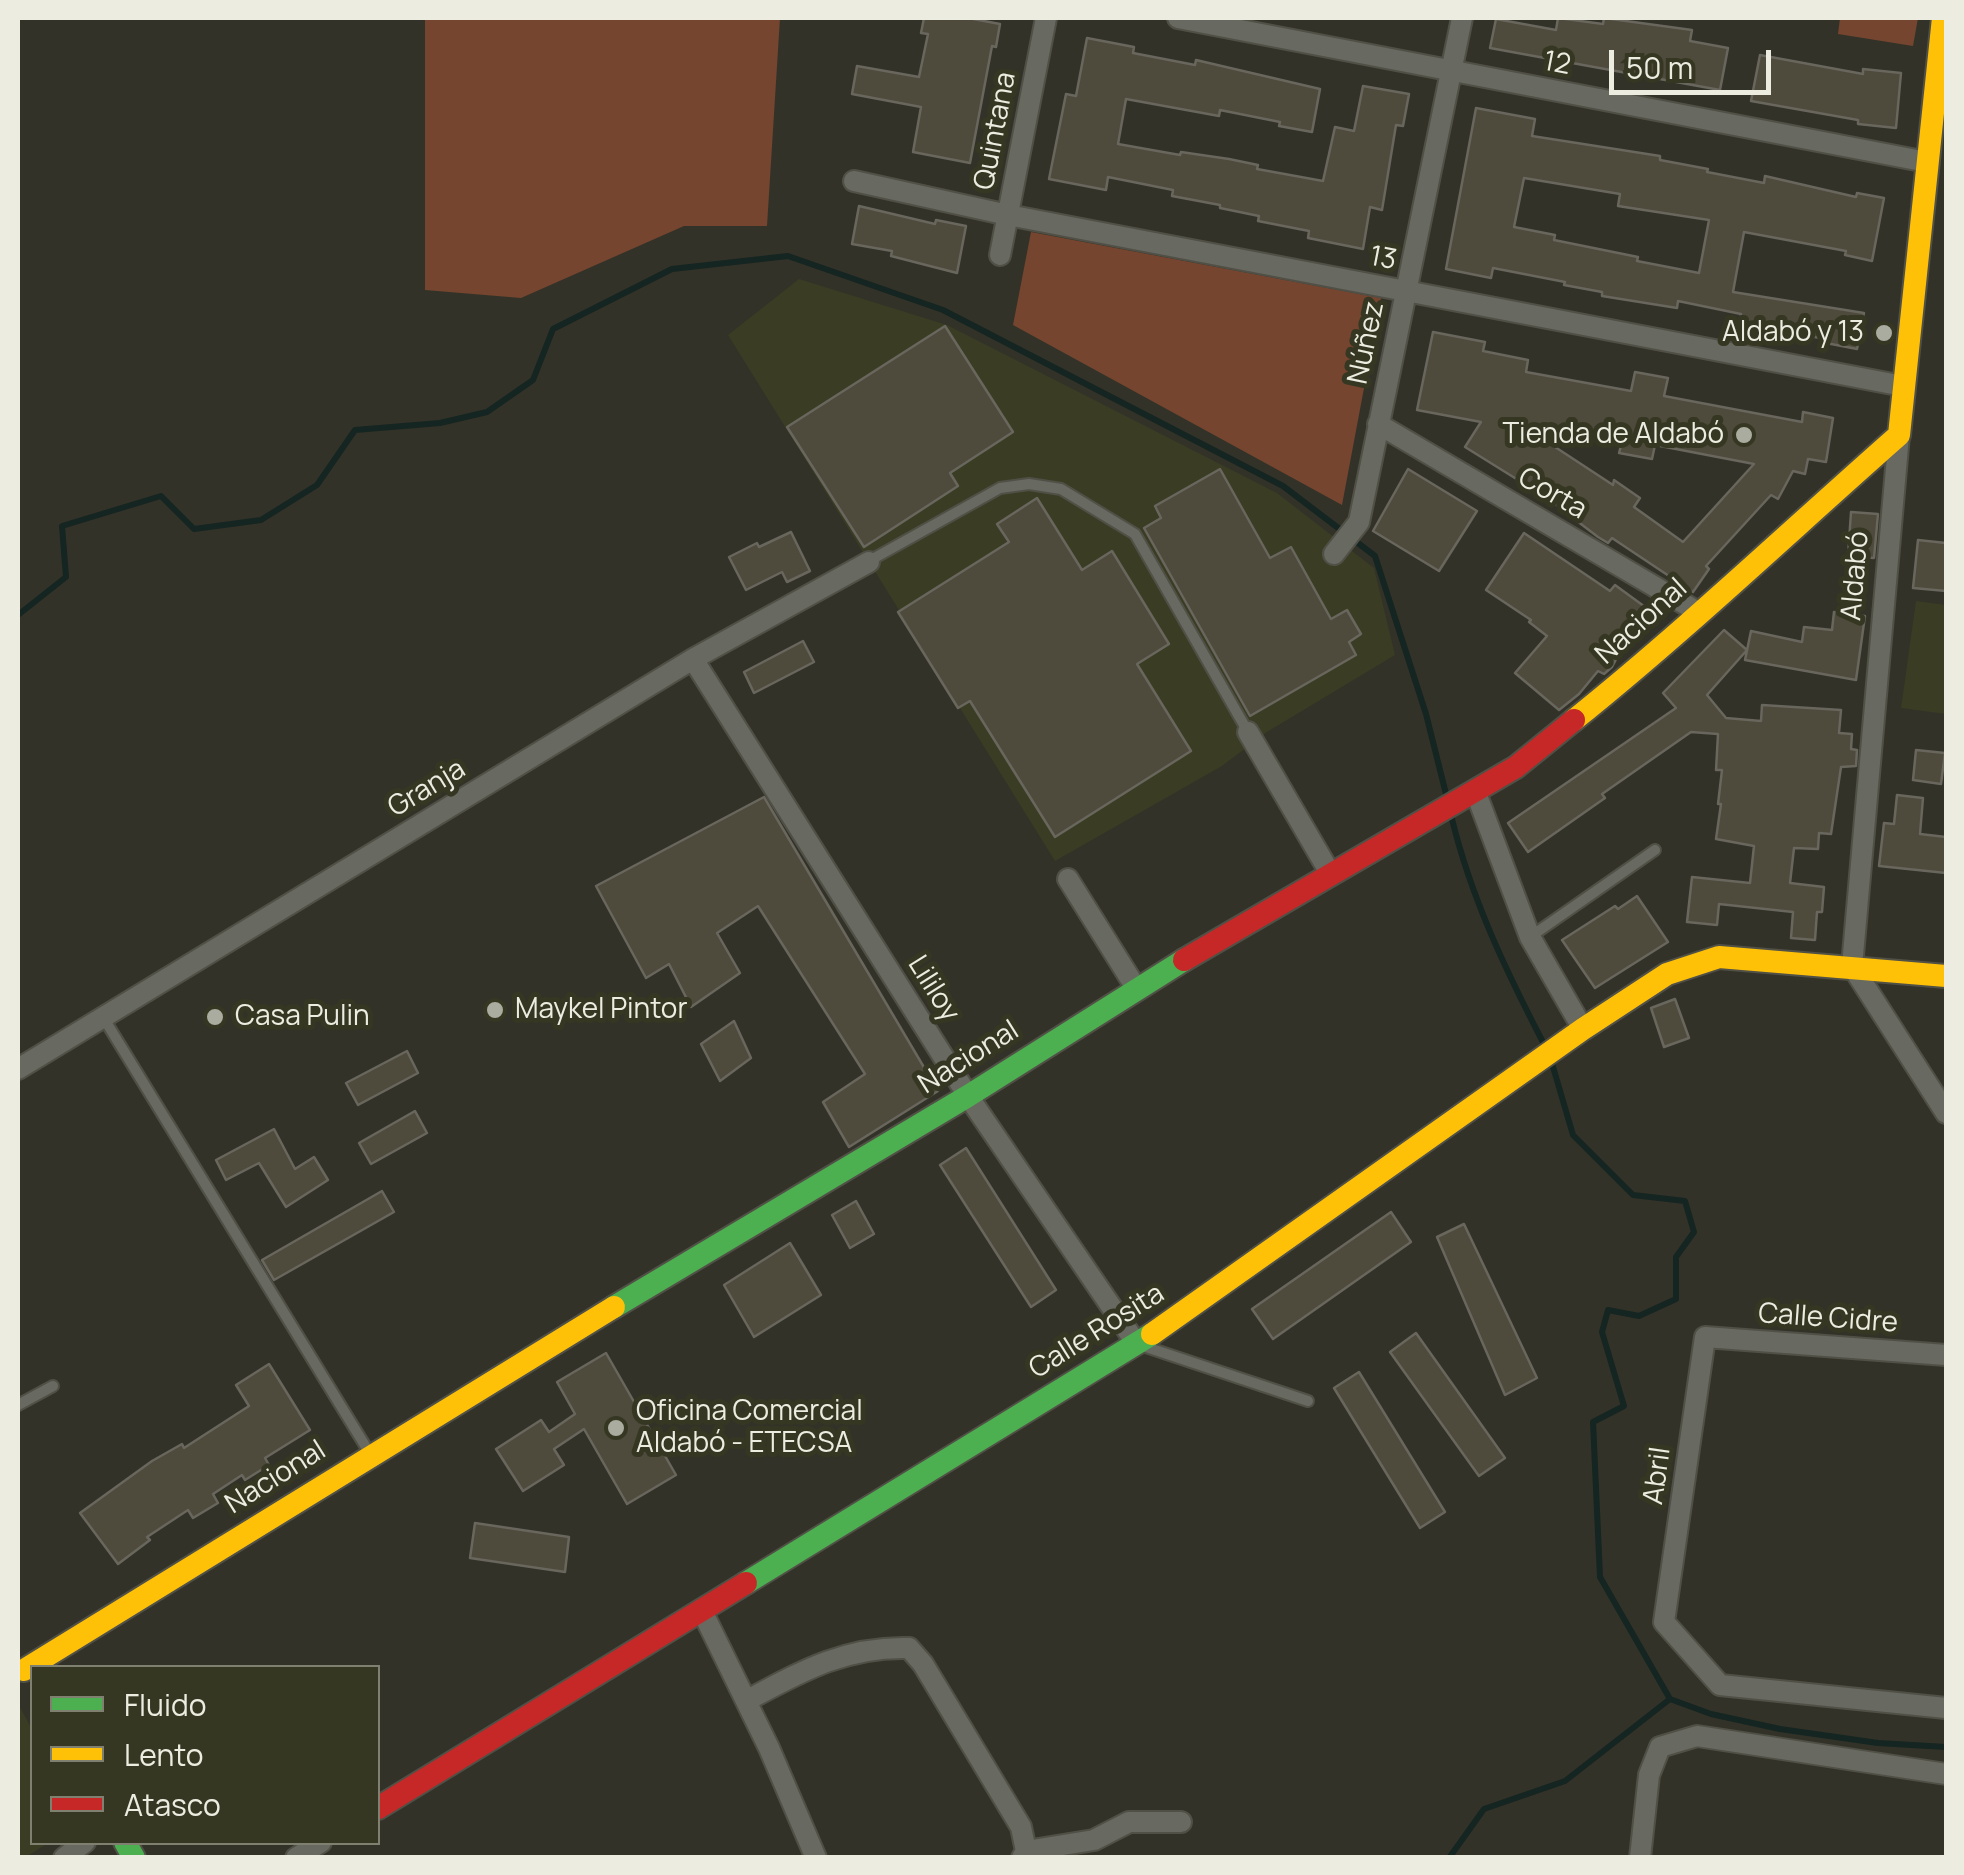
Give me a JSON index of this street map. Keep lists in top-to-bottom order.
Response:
{
  "streets": {
    "street": [
      "12",
      "Quintana",
      "13",
      "Núñez",
      "Corta",
      "Aldabó",
      "Nacional",
      "Granja",
      "Lililoy",
      "Calle Cidre",
      "Calle Rosita",
      "Abril"
    ]
  },
  "crossings": [
    ["12", "Núñez"],
    ["12", "Aldabó"],
    ["Quintana", "13"],
    ["13", "Núñez"],
    ["13", "Aldabó"],
    ["Núñez", "Corta"],
    ["Corta", "Nacional"],
    ["Aldabó", "Nacional"],
    ["Aldabó", "Calle Rosita"],
    ["Nacional", "Lililoy"],
    ["Granja", "Lililoy"],
    ["Lililoy", "Calle Rosita"],
    ["Calle Cidre", "Abril"]
  ],
  "places": [
    "Aldabó y 13",
    "Tienda de Aldabó",
    "Maykel Pintor",
    "Casa Pulin",
    "Oficina Comercial Aldabó - ETECSA"
  ],
  "legend": ["Fluido", "Lento", "Atasco"],
  "scale_bar": "50 m"
}
